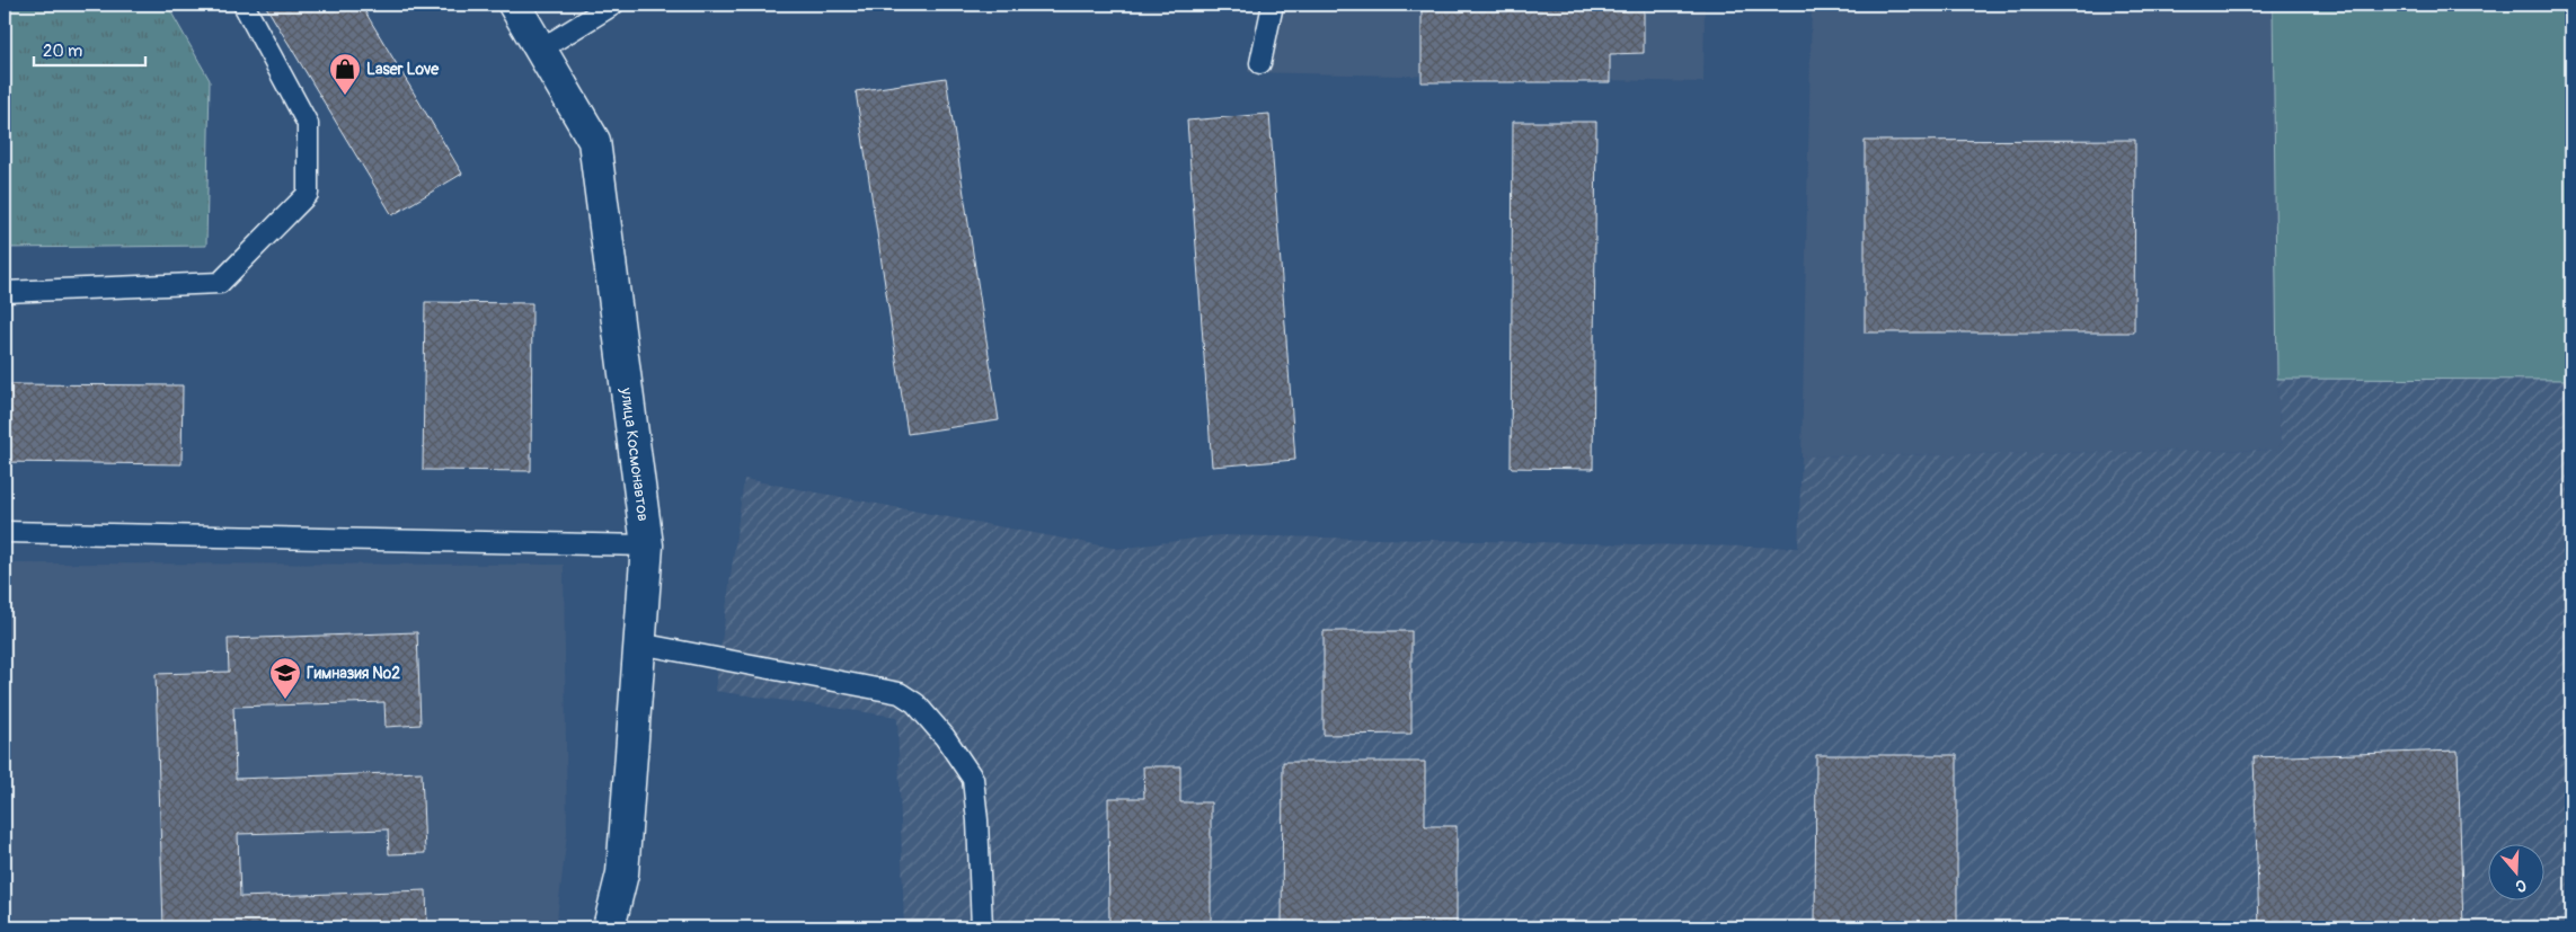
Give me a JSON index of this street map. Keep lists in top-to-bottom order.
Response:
{
  "streets": {
    "street": ["улица Космонавтов"]
  },
  "places": {
    "shop": ["Laser Love"],
    "school or university": ["Гимназия №2"]
  },
  "scale_bar": "20 m",
  "north": "bottom"
}
